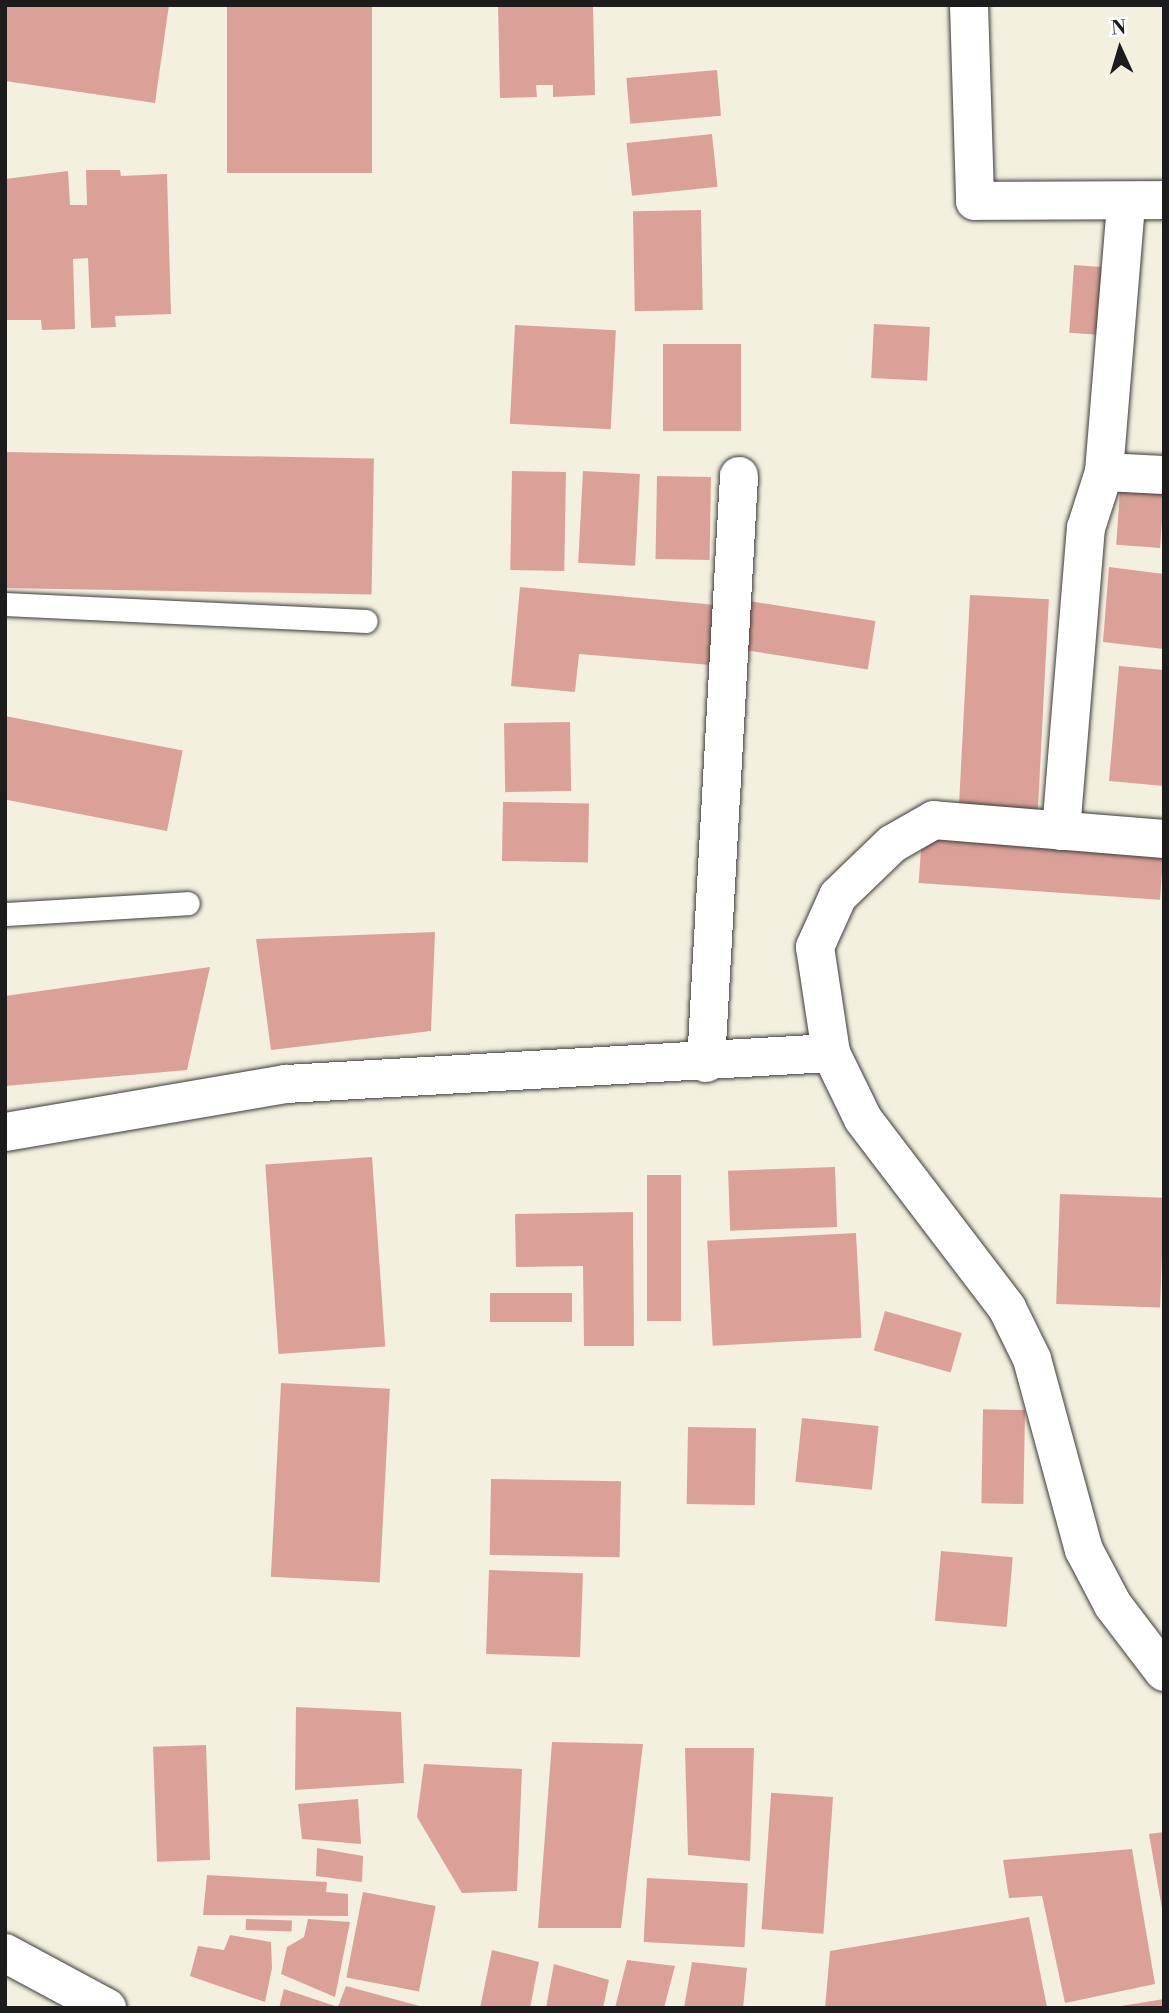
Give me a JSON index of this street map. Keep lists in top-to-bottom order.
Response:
{
  "north": "top"
}
